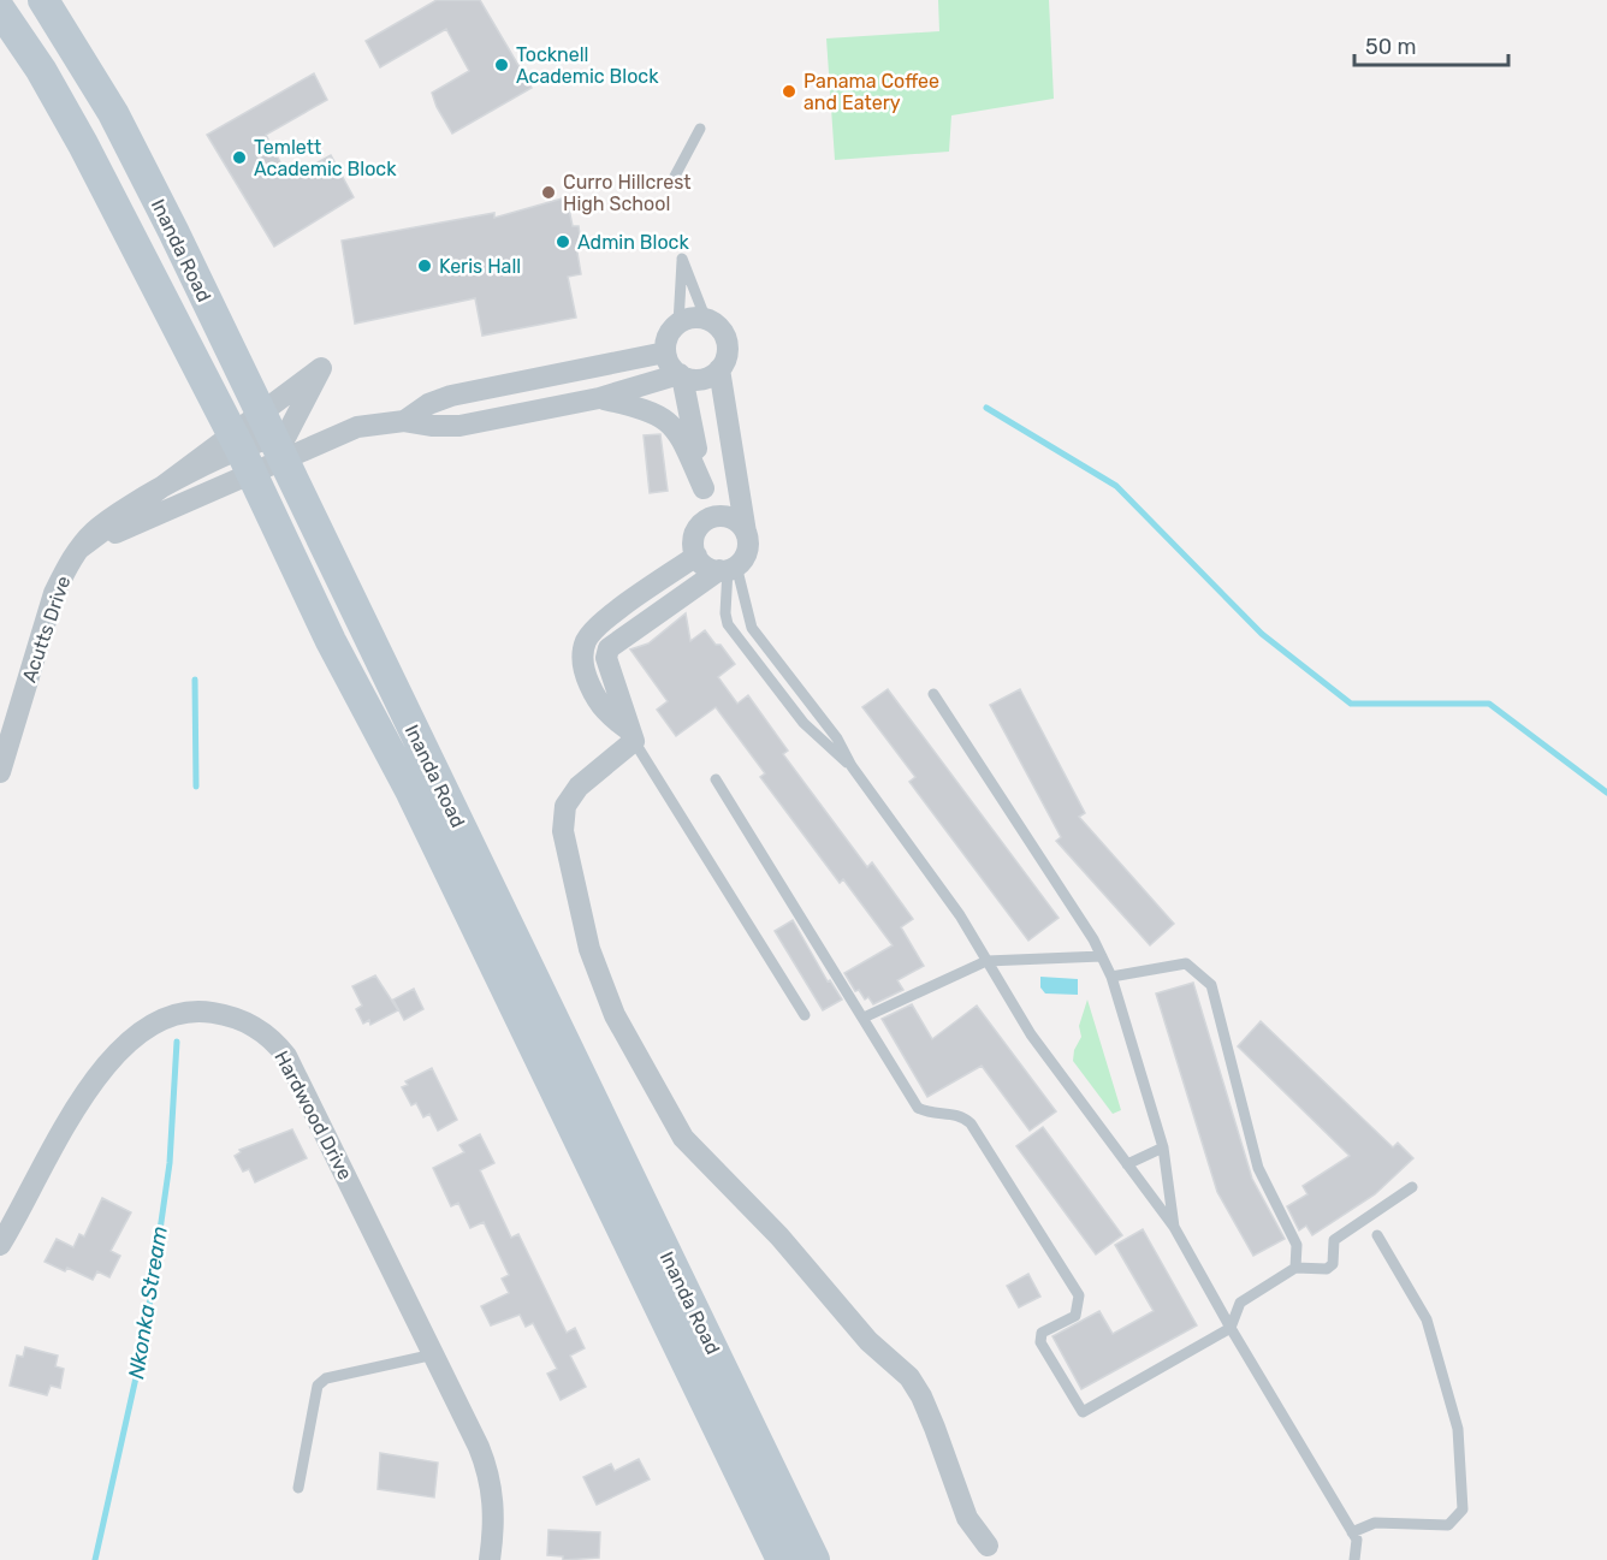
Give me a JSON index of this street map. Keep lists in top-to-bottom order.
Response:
{
  "streets": {
    "main road": ["Inanda Road"],
    "street": ["Acutts Drive", "Hardwood Drive"]
  },
  "crossings": [
    ["Inanda Road", "Acutts Drive"]
  ],
  "water": ["Nkonka Stream"],
  "places": [
    "Tocknell Academic Block",
    "Panama Coffee and Eatery",
    "Temlett Academic Block",
    "Curro Hillcrest High School",
    "Admin Block",
    "Keris Hall"
  ],
  "scale_bar": "50 m"
}
